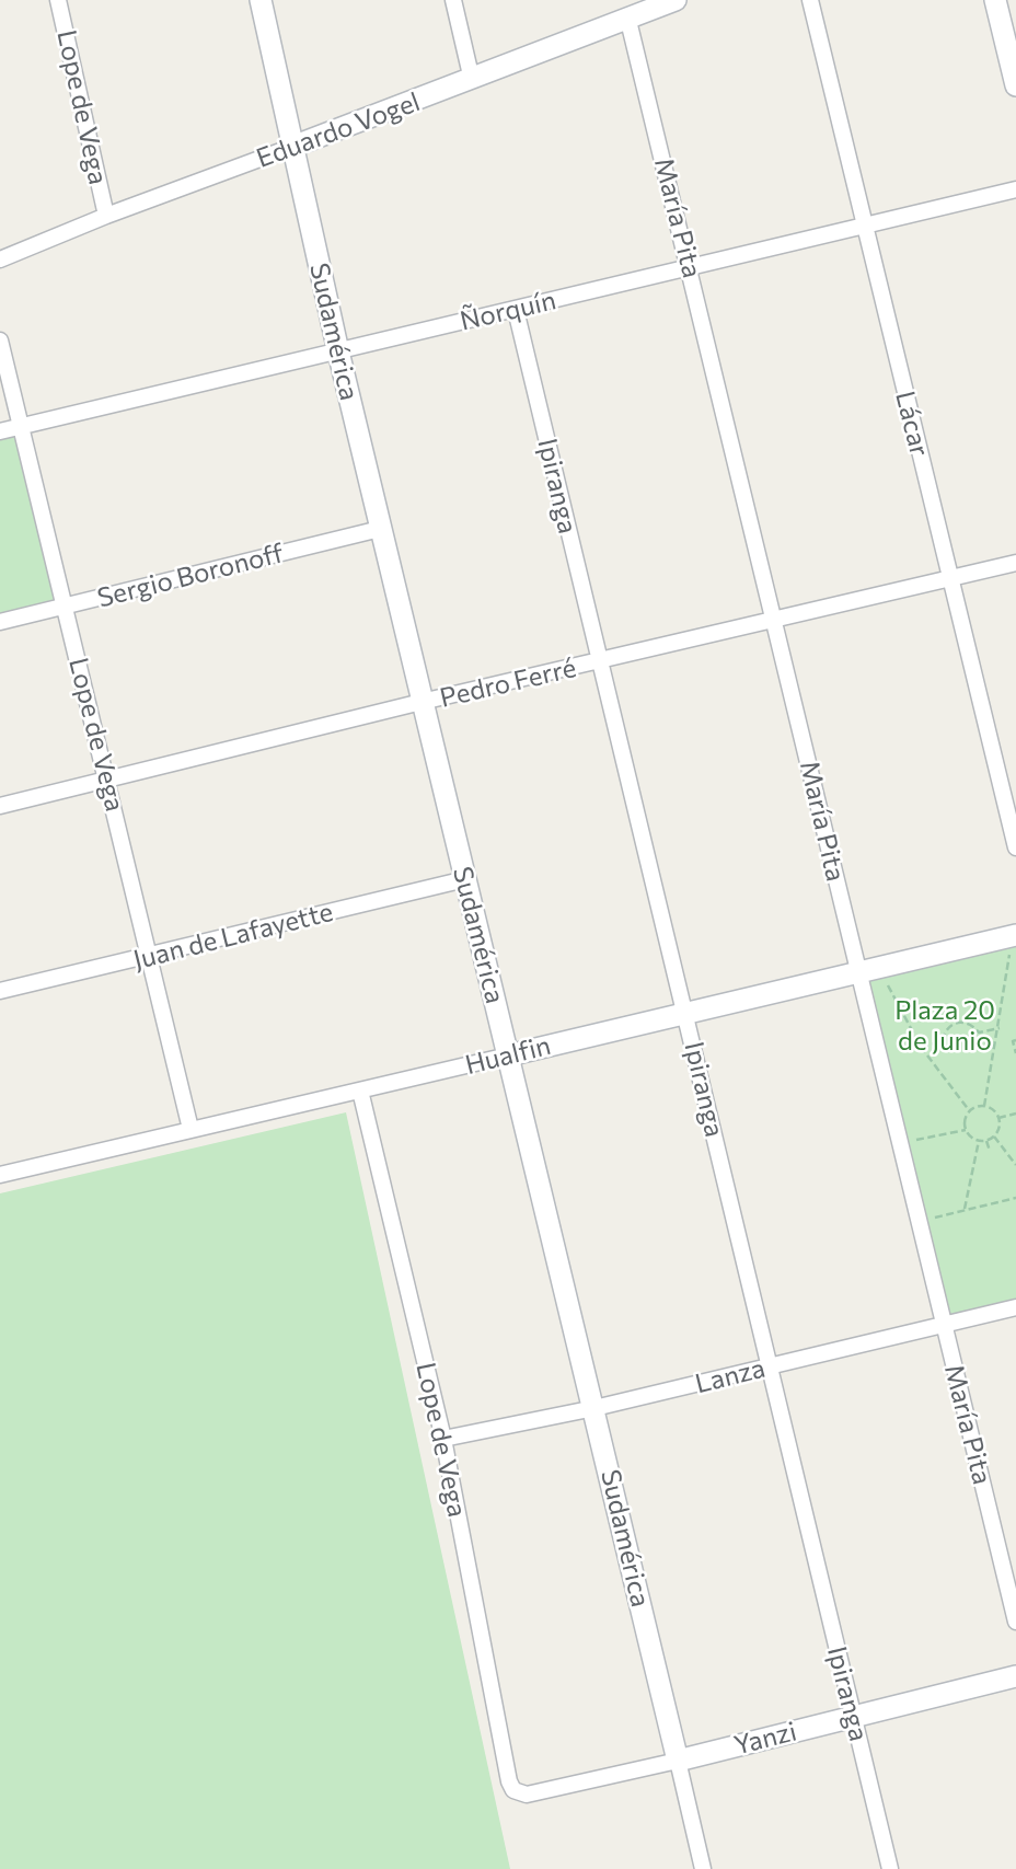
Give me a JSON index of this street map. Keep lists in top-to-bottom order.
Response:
{
  "streets": {
    "street": [
      "Lope de Vega",
      "Eduardo Vogel",
      "María Pita",
      "Ñorquín",
      "Sudamérica",
      "Lácar",
      "Ipiranga",
      "Sergio Boronoff",
      "Pedro Ferré",
      "Juan de Lafayette",
      "Hualfin",
      "Lanza",
      "Yanzi"
    ]
  },
  "crossings": [
    ["Lope de Vega", "Eduardo Vogel"],
    ["Lope de Vega", "Ñorquín"],
    ["Lope de Vega", "Sergio Boronoff"],
    ["Lope de Vega", "Pedro Ferré"],
    ["Lope de Vega", "Juan de Lafayette"],
    ["Lope de Vega", "Hualfin"],
    ["Lope de Vega", "Lanza"],
    ["Lope de Vega", "Yanzi"],
    ["Eduardo Vogel", "María Pita"],
    ["Eduardo Vogel", "Sudamérica"],
    ["María Pita", "Ñorquín"],
    ["María Pita", "Pedro Ferré"],
    ["María Pita", "Hualfin"],
    ["María Pita", "Lanza"],
    ["Ñorquín", "Sudamérica"],
    ["Ñorquín", "Lácar"],
    ["Ñorquín", "Ipiranga"],
    ["Sudamérica", "Sergio Boronoff"],
    ["Sudamérica", "Pedro Ferré"],
    ["Sudamérica", "Juan de Lafayette"],
    ["Sudamérica", "Hualfin"],
    ["Sudamérica", "Lanza"],
    ["Sudamérica", "Yanzi"],
    ["Lácar", "Pedro Ferré"],
    ["Ipiranga", "Pedro Ferré"],
    ["Ipiranga", "Hualfin"],
    ["Ipiranga", "Lanza"],
    ["Ipiranga", "Yanzi"]
  ],
  "parks": ["Plaza 20 de Junio"]
}
